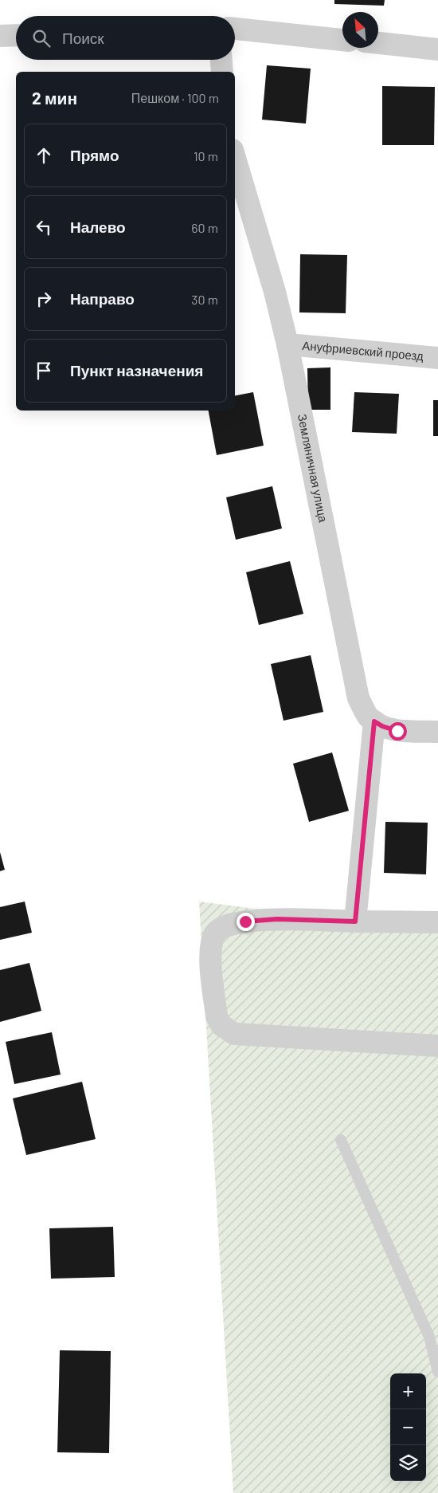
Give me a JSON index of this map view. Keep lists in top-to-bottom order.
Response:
{
  "streets": {
    "street": ["Ануфриевский проезд", "Земляничная улица"]
  },
  "crossings": [
    ["Ануфриевский проезд", "Земляничная улица"]
  ],
  "north": "top left",
  "page": {
    "search": "Поиск",
    "heading": ["2 мин", "Пешком · 100 m"],
    "list": [
      ["Прямо", "10 m"],
      ["Налево", "60 m"],
      ["Направо", "30 m"],
      "Пункт назначения"
    ],
    "map_buttons": ["+", "−"]
  }
}
